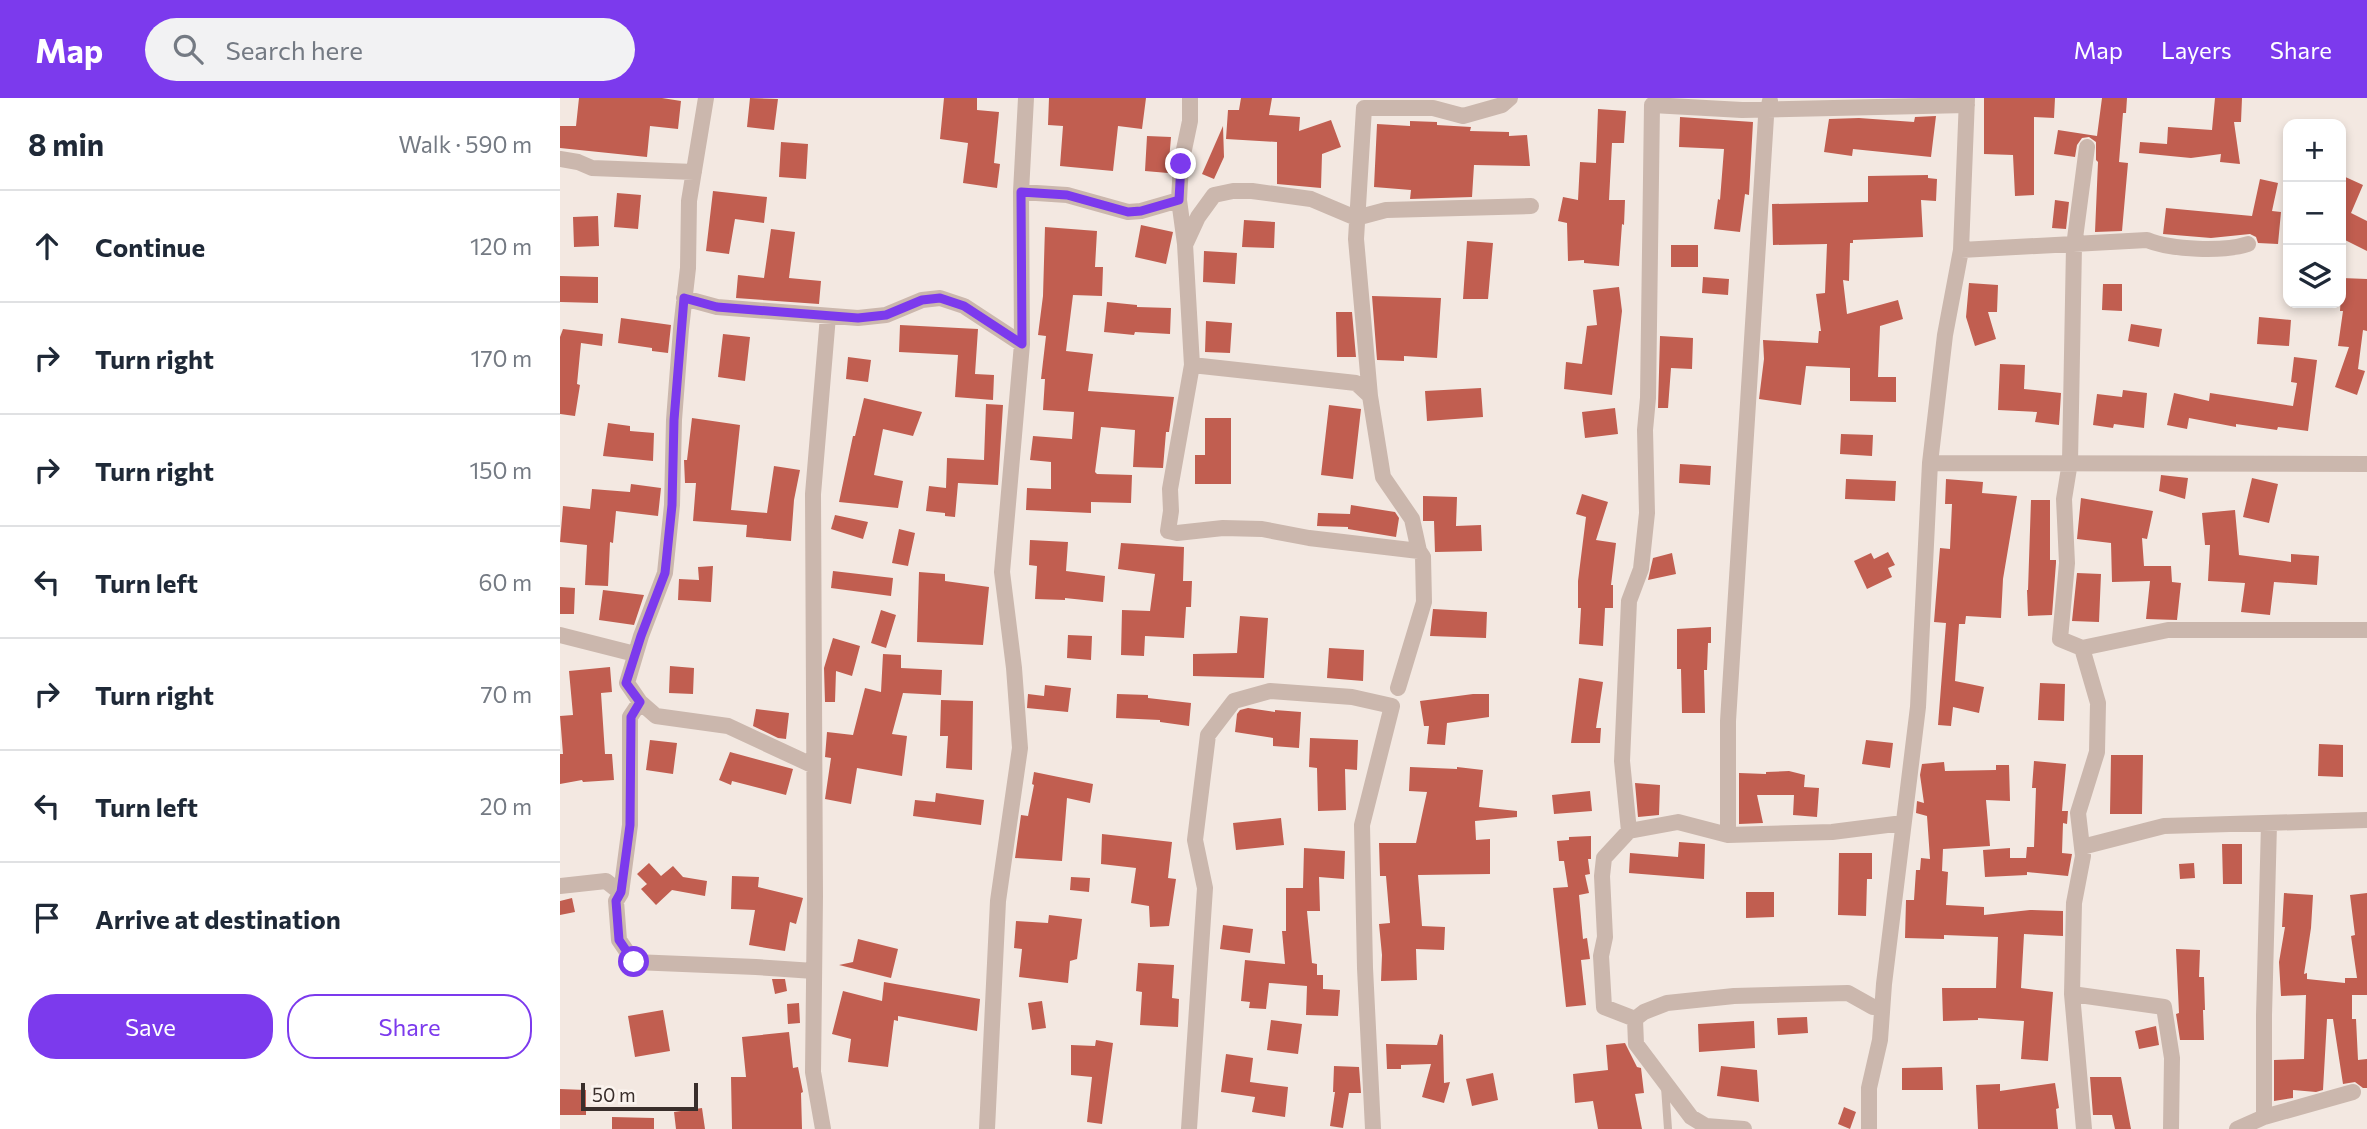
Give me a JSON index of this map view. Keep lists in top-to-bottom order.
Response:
{
  "scale_bar": "50 m",
  "page": {
    "header": "Map",
    "search": "Search here",
    "nav": ["Map", "Layers", "Share"],
    "heading": ["8 min", "Walk · 590 m"],
    "map_buttons": ["+", "−"],
    "list": [
      ["Continue", "120 m"],
      ["Turn right", "170 m"],
      ["Turn right", "150 m"],
      ["Turn left", "60 m"],
      ["Turn right", "70 m"],
      ["Turn left", "20 m"],
      "Arrive at destination"
    ],
    "buttons": ["Save", "Share"],
    "scale": "50 m"
  }
}
